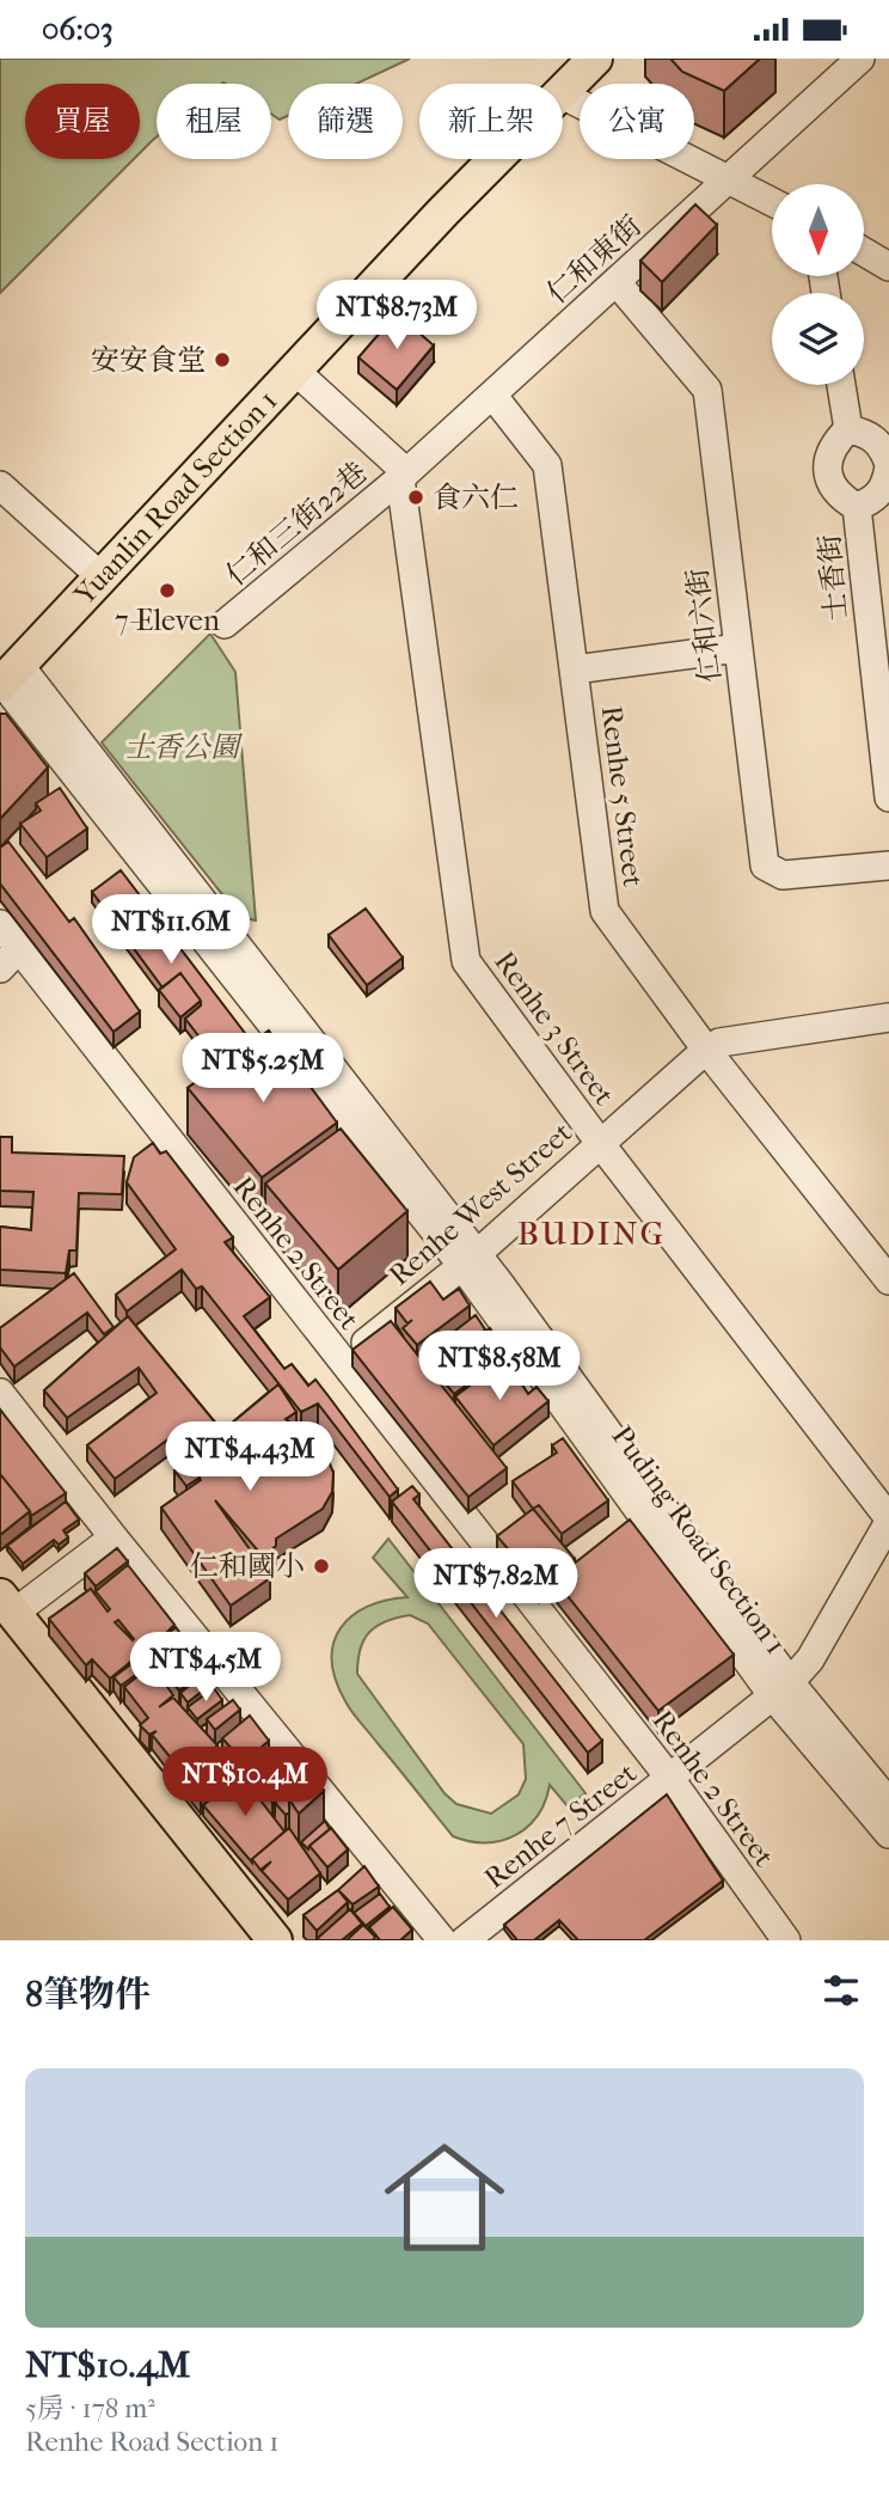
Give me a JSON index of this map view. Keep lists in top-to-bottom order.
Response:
{
  "streets": {
    "main road": ["Yuanlin Road Section 1"],
    "street": [
      "仁和東街",
      "仁和三街22巷",
      "士香街",
      "仁和六街",
      "Renhe 5 Street",
      "Renhe 3 Street",
      "Renhe West Street",
      "Renhe 2 Street",
      "Puding Road Section 1",
      "Renhe 7 Street"
    ]
  },
  "crossings": [
    ["仁和東街", "仁和三街22巷"],
    ["仁和東街", "仁和六街"],
    ["仁和東街", "Renhe 5 Street"],
    ["仁和東街", "Renhe 3 Street"],
    ["Yuanlin Road Section 1", "Puding Road Section 1"],
    ["仁和三街22巷", "Renhe 3 Street"],
    ["Renhe 5 Street", "Renhe West Street"],
    ["Renhe 3 Street", "Renhe West Street"],
    ["Renhe 3 Street", "Renhe 7 Street"],
    ["Renhe West Street", "Renhe 2 Street"],
    ["Renhe West Street", "Puding Road Section 1"],
    ["Renhe 2 Street", "Renhe 7 Street"],
    ["Puding Road Section 1", "Renhe 7 Street"]
  ],
  "districts": ["BUDING"],
  "parks": ["士香公園"],
  "places": [
    "安安食堂",
    "食六仁",
    "7-Eleven",
    "仁和國小"
  ],
  "north": "bottom",
  "page": {
    "status": "06:03",
    "chip": [
      "買屋",
      "租屋",
      "篩選",
      "新上架",
      "公寓"
    ],
    "price": [
      "NT$8.73M",
      "NT$11.6M",
      "NT$5.25M",
      "NT$8.58M",
      "NT$4.43M",
      "NT$7.82M",
      "NT$4.5M",
      "NT$10.4M"
    ],
    "heading": "8筆物件",
    "list": [
      {
        "name": "NT$10.4M",
        "note": "5房 · 178 m² · Renhe Road Section 1"
      }
    ]
  }
}
